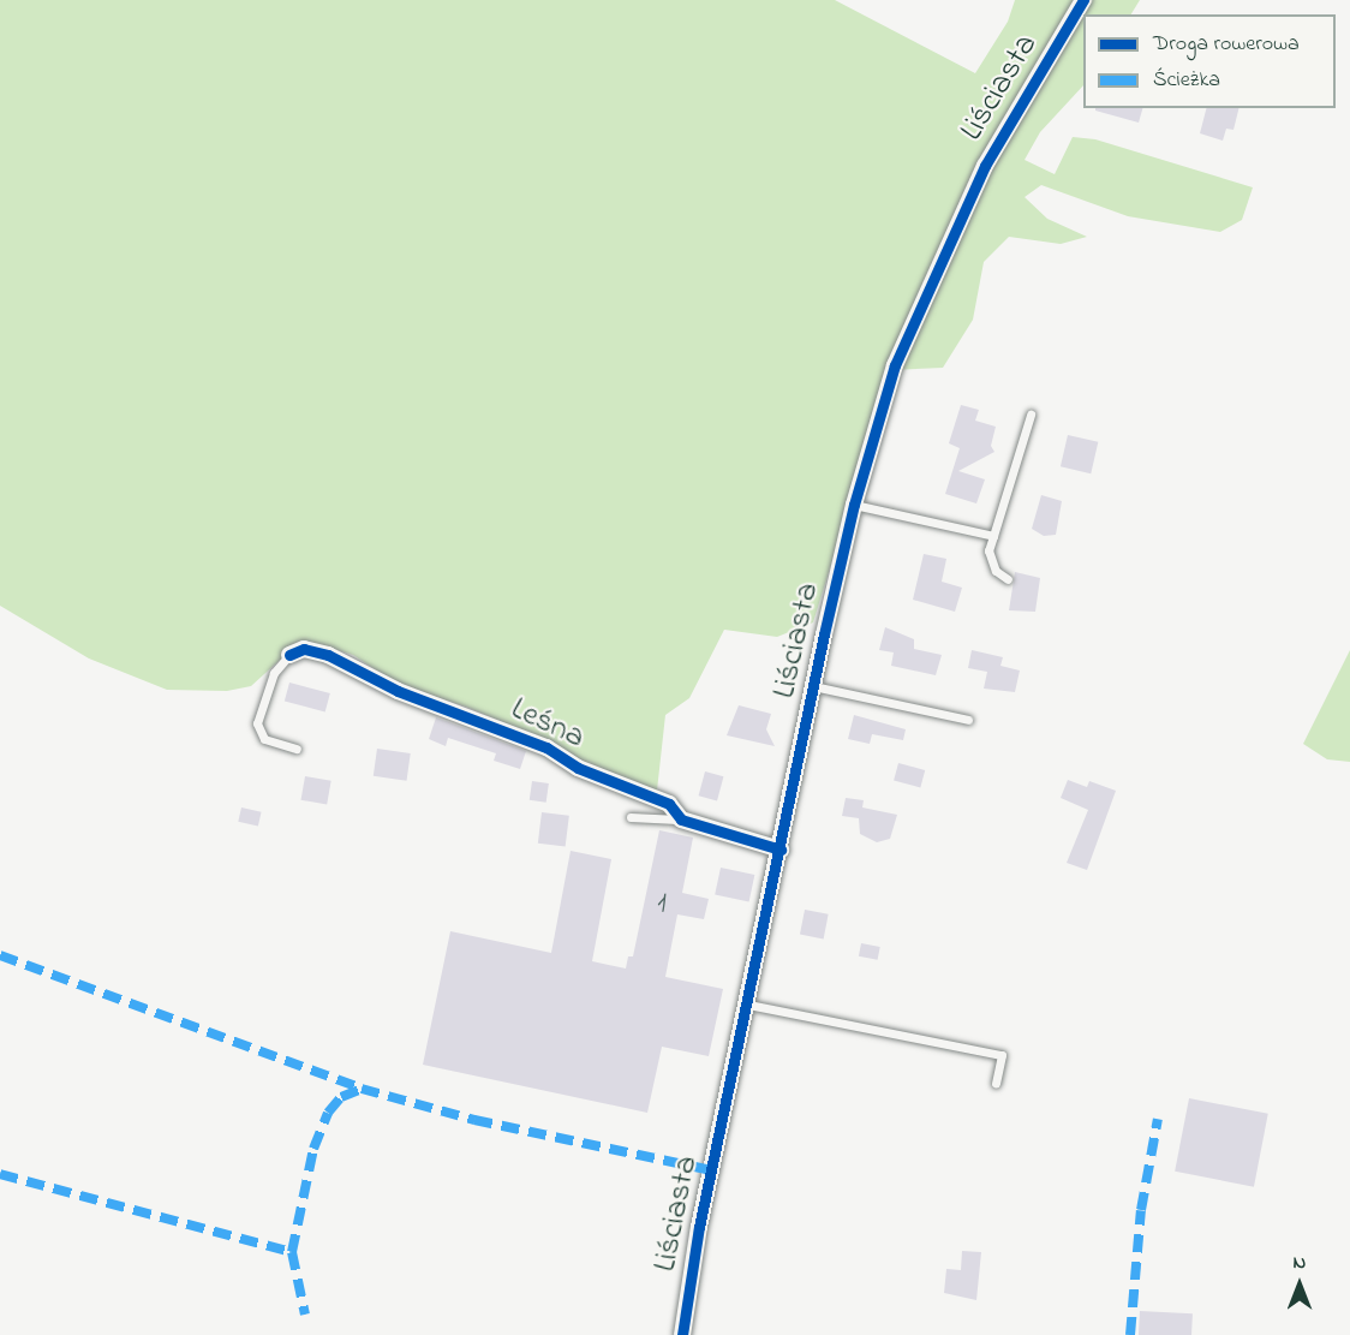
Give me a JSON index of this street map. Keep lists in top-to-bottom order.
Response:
{
  "streets": {
    "street": ["Liściasta", "Leśna"]
  },
  "crossings": [
    ["Liściasta", "Leśna"]
  ],
  "house_numbers": ["1"],
  "legend": ["Droga rowerowa", "Ścieżka"],
  "north": "top"
}
